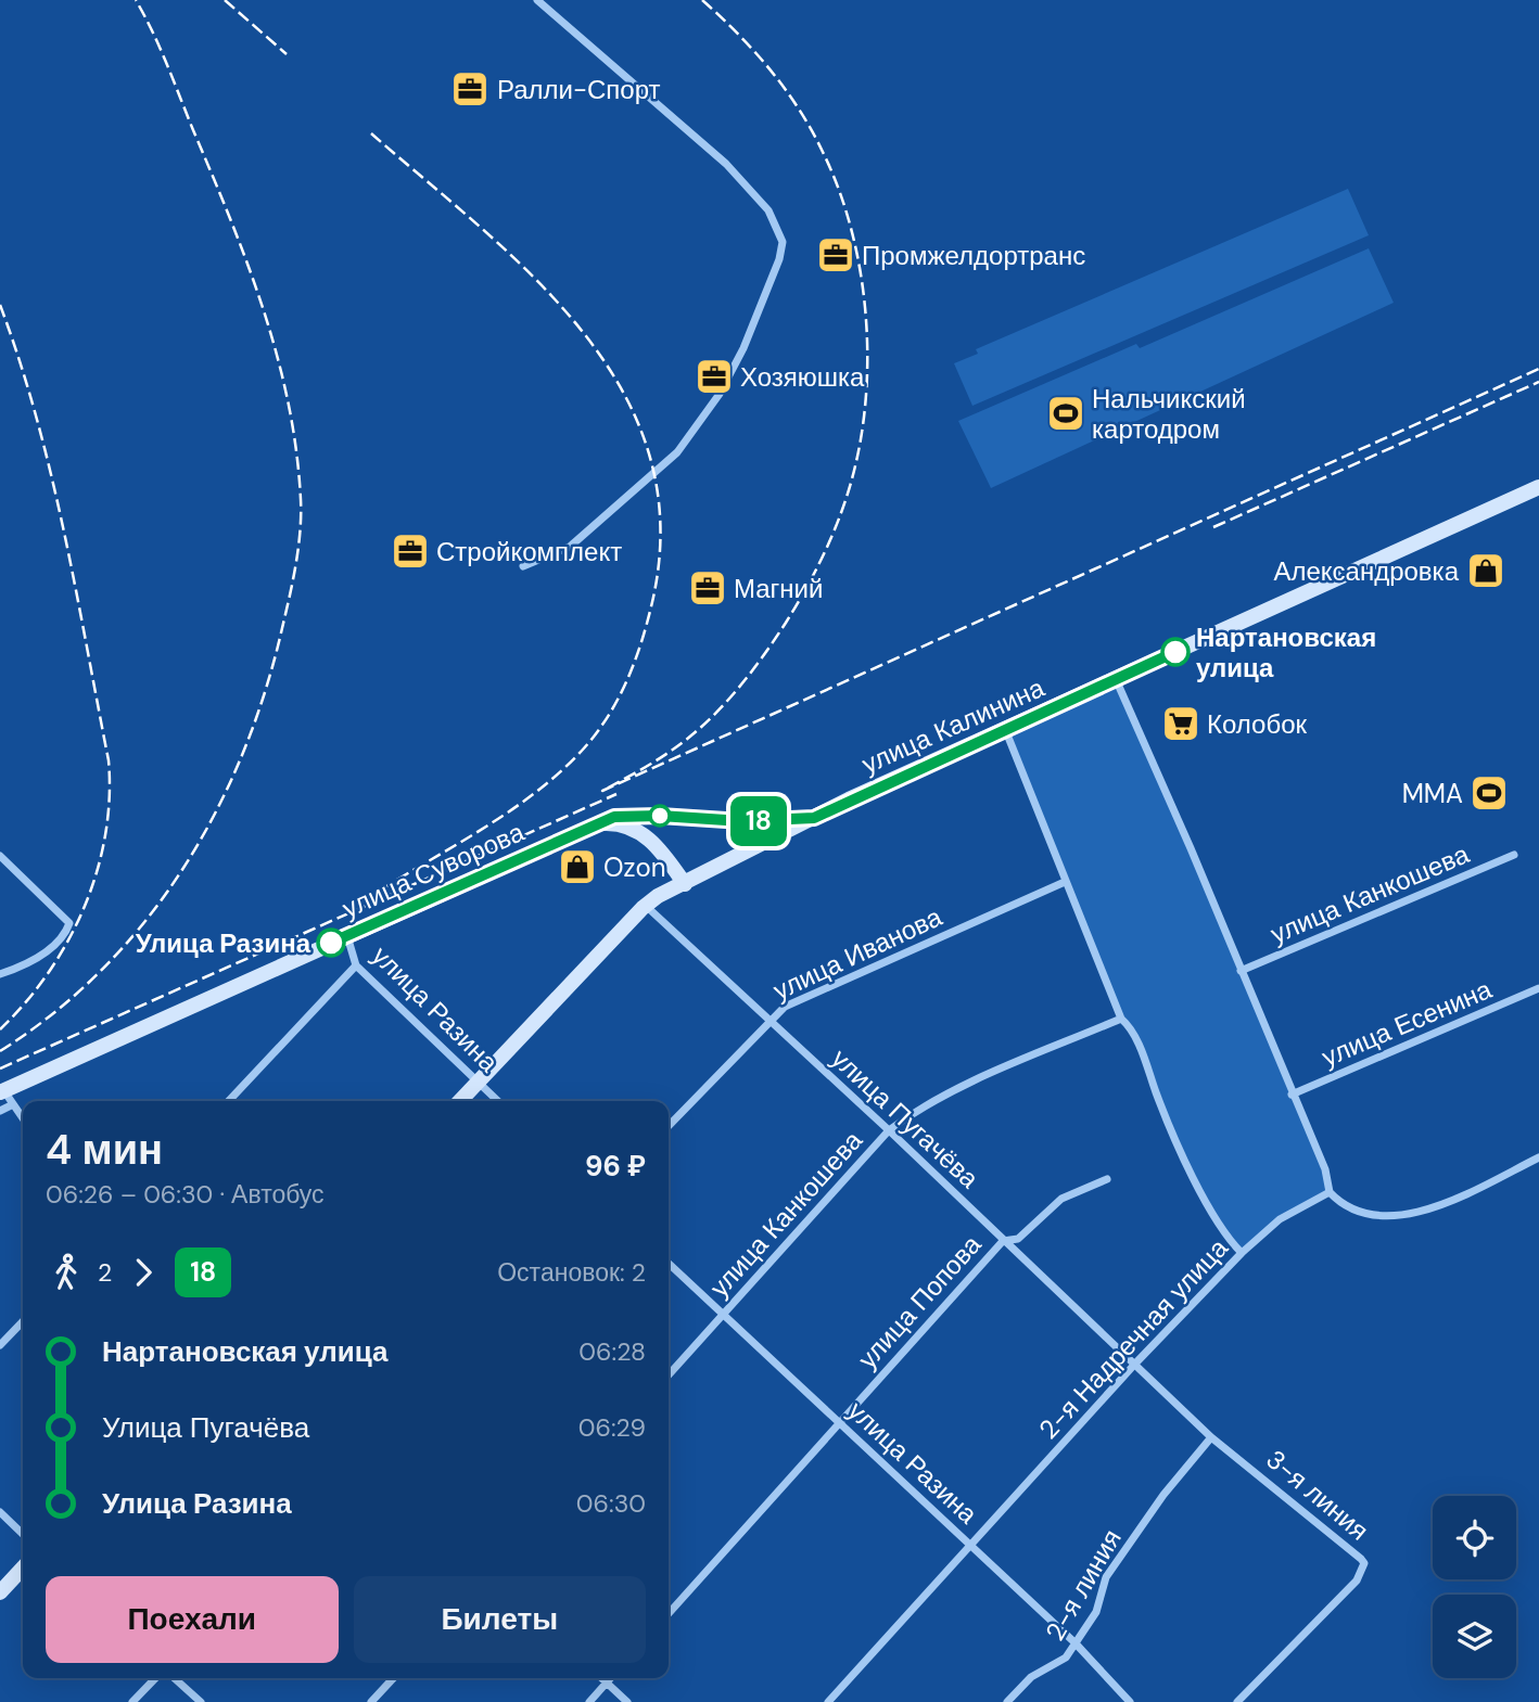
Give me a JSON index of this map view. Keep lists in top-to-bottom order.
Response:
{
  "streets": {
    "main road": ["улица Калинина", "улица Суворова"],
    "street": [
      "улица Канкошева",
      "улица Иванова",
      "улица Разина",
      "улица Есенина",
      "улица Пугачёва",
      "улица Попова",
      "2-я Надречная улица",
      "3-я линия",
      "2-я линия"
    ]
  },
  "crossings": [
    ["улица Калинина", "улица Суворова"],
    ["улица Калинина", "улица Разина"],
    ["улица Калинина", "улица Пугачёва"],
    ["улица Суворова", "улица Разина"],
    ["улица Канкошева", "улица Разина"],
    ["улица Канкошева", "улица Пугачёва"],
    ["улица Иванова", "улица Пугачёва"],
    ["улица Разина", "улица Попова"],
    ["улица Разина", "2-я Надречная улица"],
    ["улица Разина", "2-я линия"],
    ["улица Пугачёва", "улица Попова"],
    ["улица Пугачёва", "2-я Надречная улица"],
    ["улица Пугачёва", "3-я линия"],
    ["2-я Надречная улица", "3-я линия"],
    ["3-я линия", "2-я линия"]
  ],
  "places": {
    "office": [
      "Ралли-Спорт",
      "Промжелдортранс",
      "Хозяюшка",
      "Стройкомплект",
      "Магний"
    ],
    "sports": ["Нальчикский картодром", "MMA"],
    "shop": ["Александровка", "Ozon"],
    "other": ["Нартановская улица", "Улица Разина"],
    "supermarket": ["Колобок"]
  },
  "lines": ["bus line 18"],
  "page": {
    "on_map": "18",
    "heading": ["4 мин", "06:26 – 06:30 · Автобус", "96 ₽"],
    "legs": ["2", "18", "Остановок: 2"],
    "list": [
      {
        "name": "Нартановская улица",
        "value": "06:28"
      },
      {
        "name": "Улица Пугачёва",
        "value": "06:29"
      },
      {
        "name": "Улица Разина",
        "value": "06:30"
      }
    ],
    "buttons": ["Поехали", "Билеты"]
  }
}
